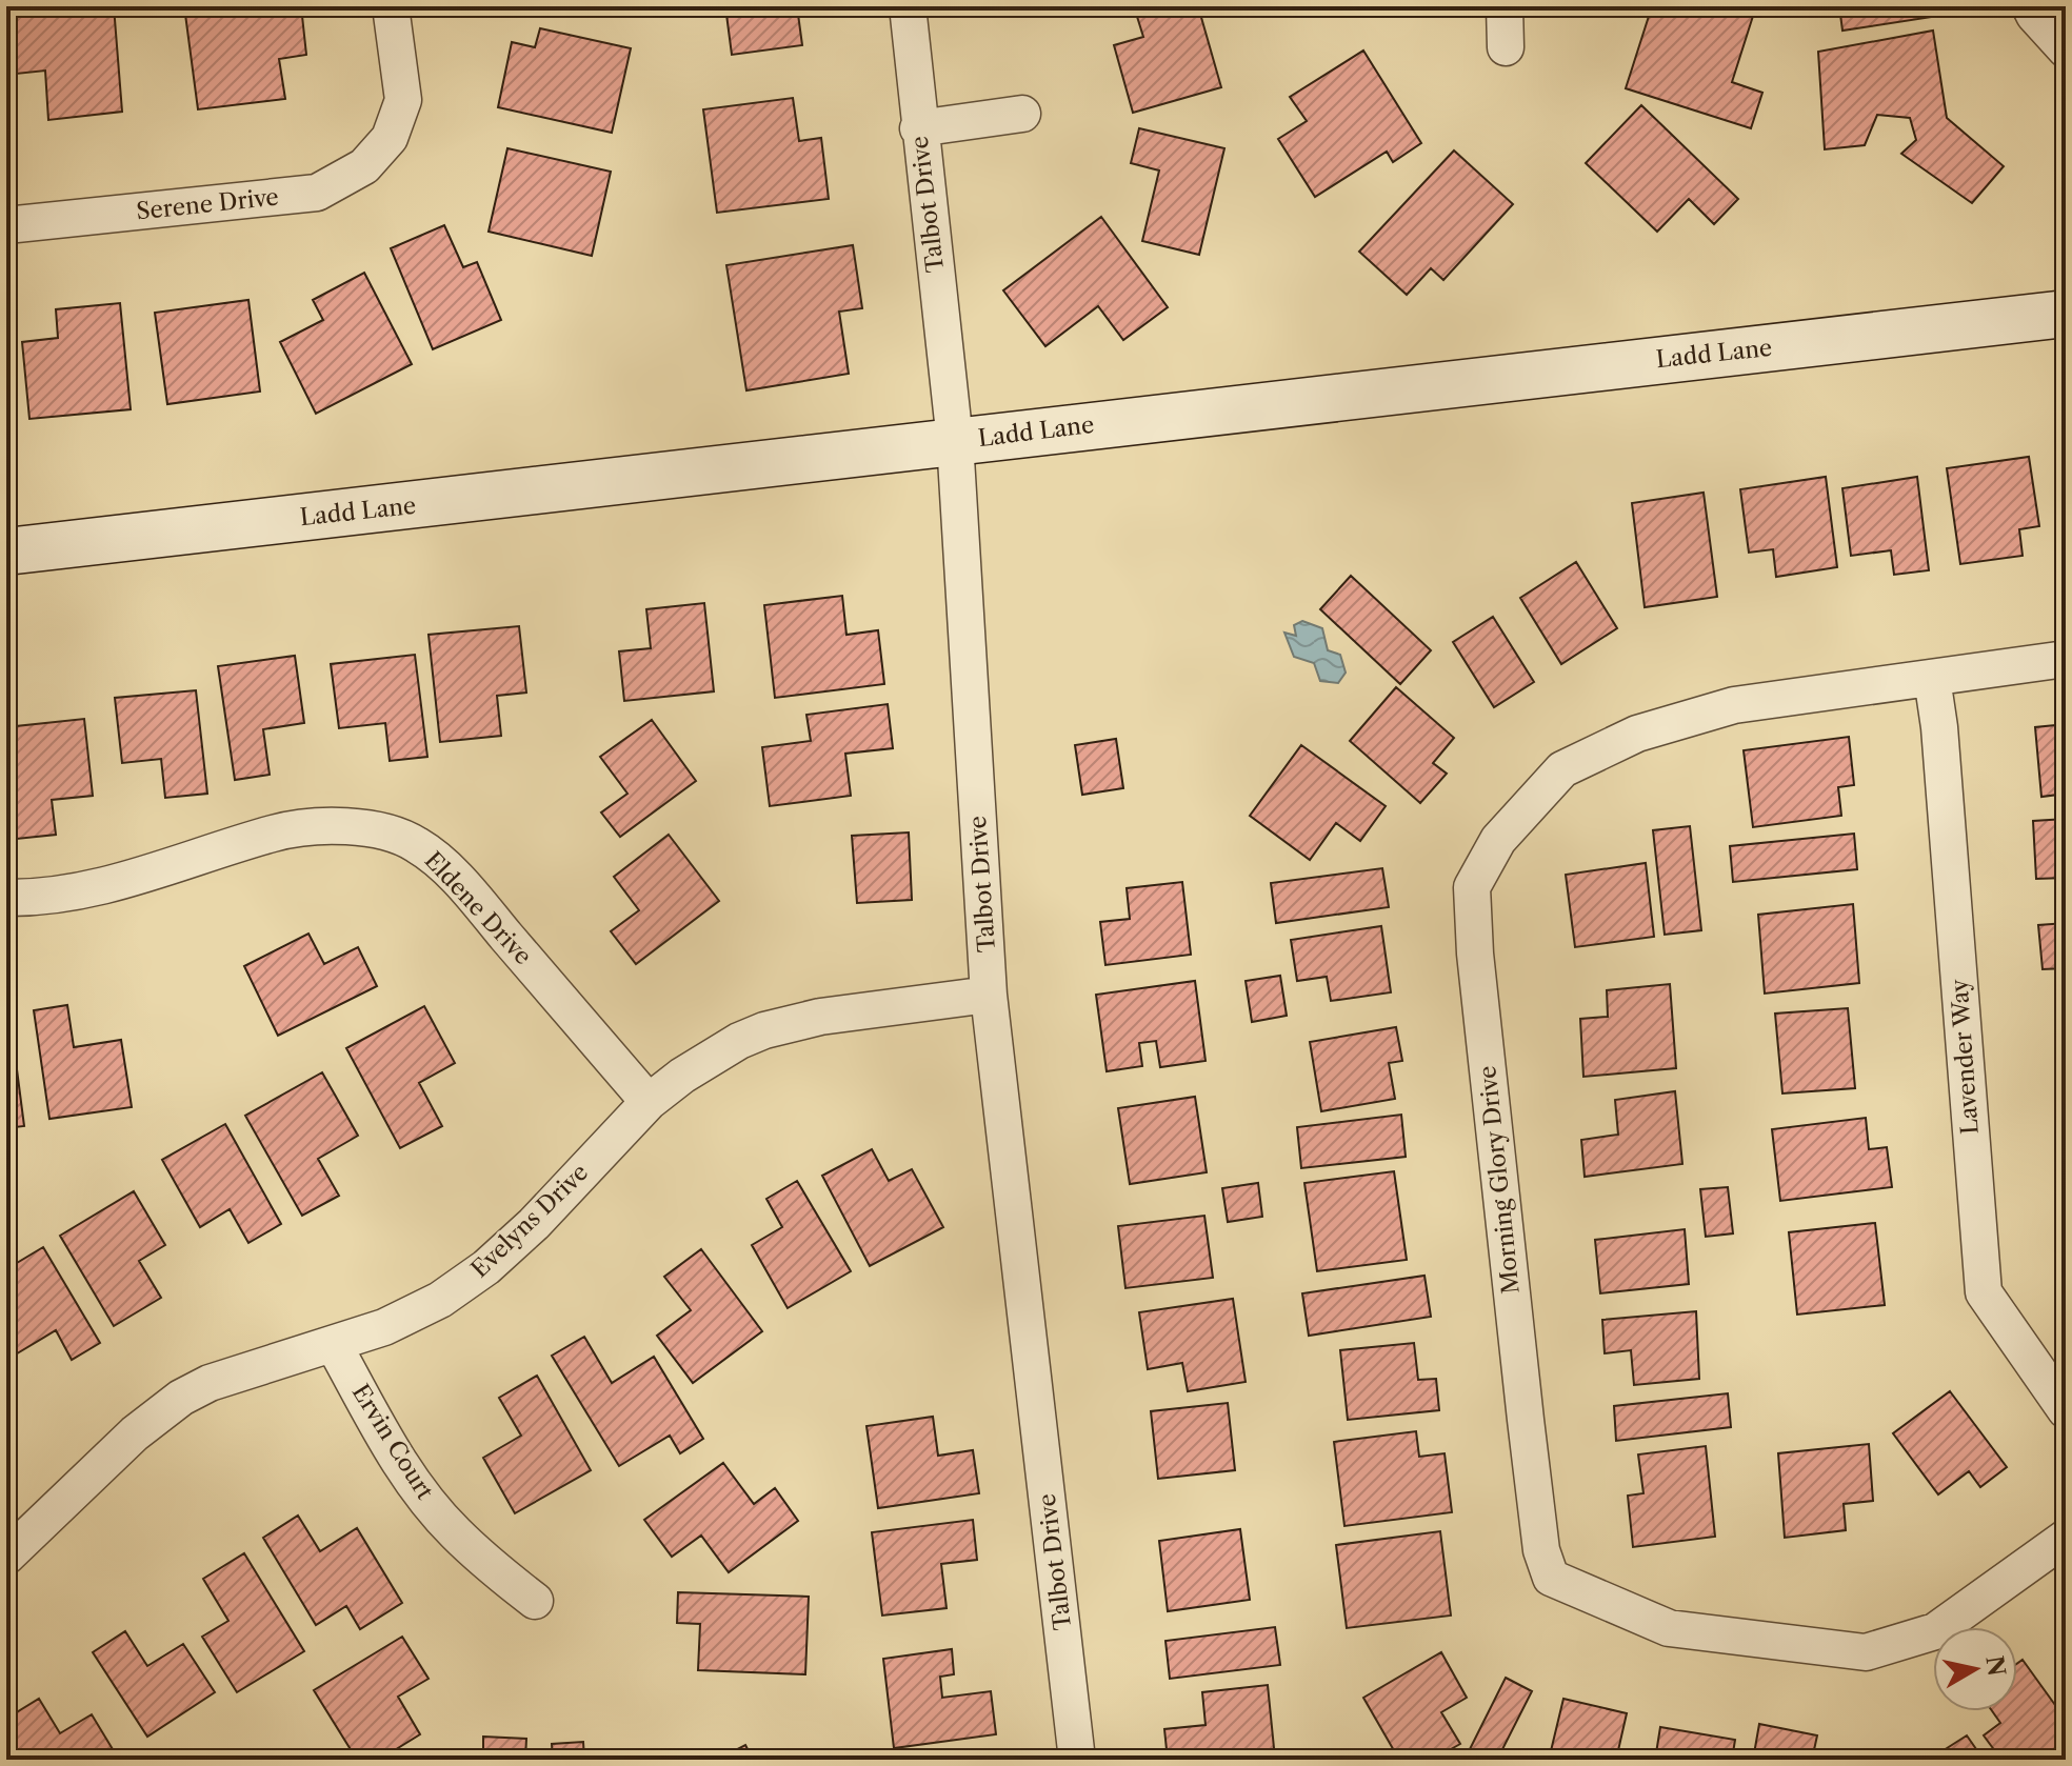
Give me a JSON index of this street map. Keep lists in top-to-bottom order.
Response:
{
  "streets": {
    "street": [
      "Serene Drive",
      "Talbot Drive",
      "Ladd Lane",
      "Eldene Drive",
      "Lavender Way",
      "Morning Glory Drive",
      "Evelyns Drive",
      "Ervin Court"
    ]
  },
  "crossings": [
    ["Talbot Drive", "Ladd Lane"],
    ["Talbot Drive", "Evelyns Drive"],
    ["Eldene Drive", "Evelyns Drive"],
    ["Lavender Way", "Morning Glory Drive"],
    ["Evelyns Drive", "Ervin Court"]
  ],
  "north": "right"
}
